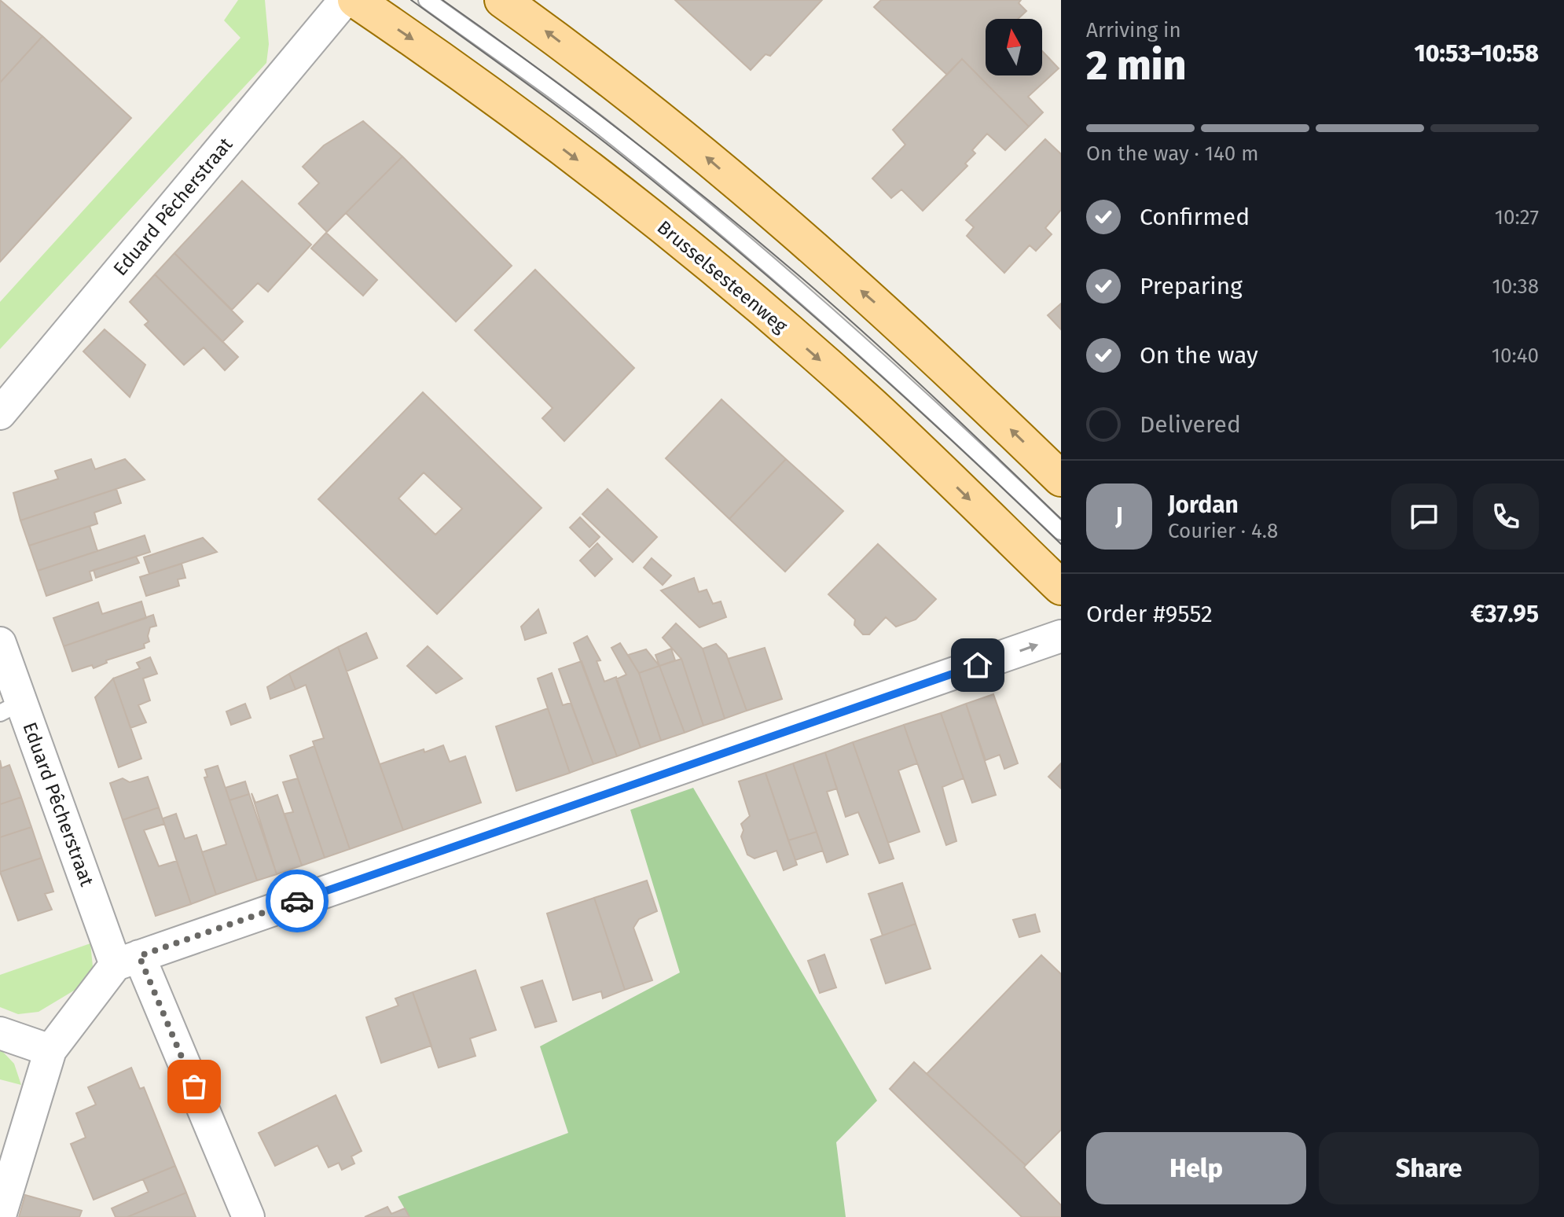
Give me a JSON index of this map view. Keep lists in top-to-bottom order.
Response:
{
  "streets": {
    "main road": ["Brusselsesteenweg"],
    "street": ["Eduard Pêcherstraat"]
  },
  "north": "top",
  "page": {
    "heading": ["2 min", "Arriving in", "10:53–10:58"],
    "panel": [
      "Jordan",
      "Courier · 4.8",
      "Order #9552",
      "€37.95"
    ],
    "bar": "On the way · 140 m",
    "list": [
      ["Confirmed", "10:27"],
      ["Preparing", "10:38"],
      ["On the way", "10:40"],
      "Delivered"
    ],
    "round": "J",
    "buttons": ["Help", "Share"]
  }
}
